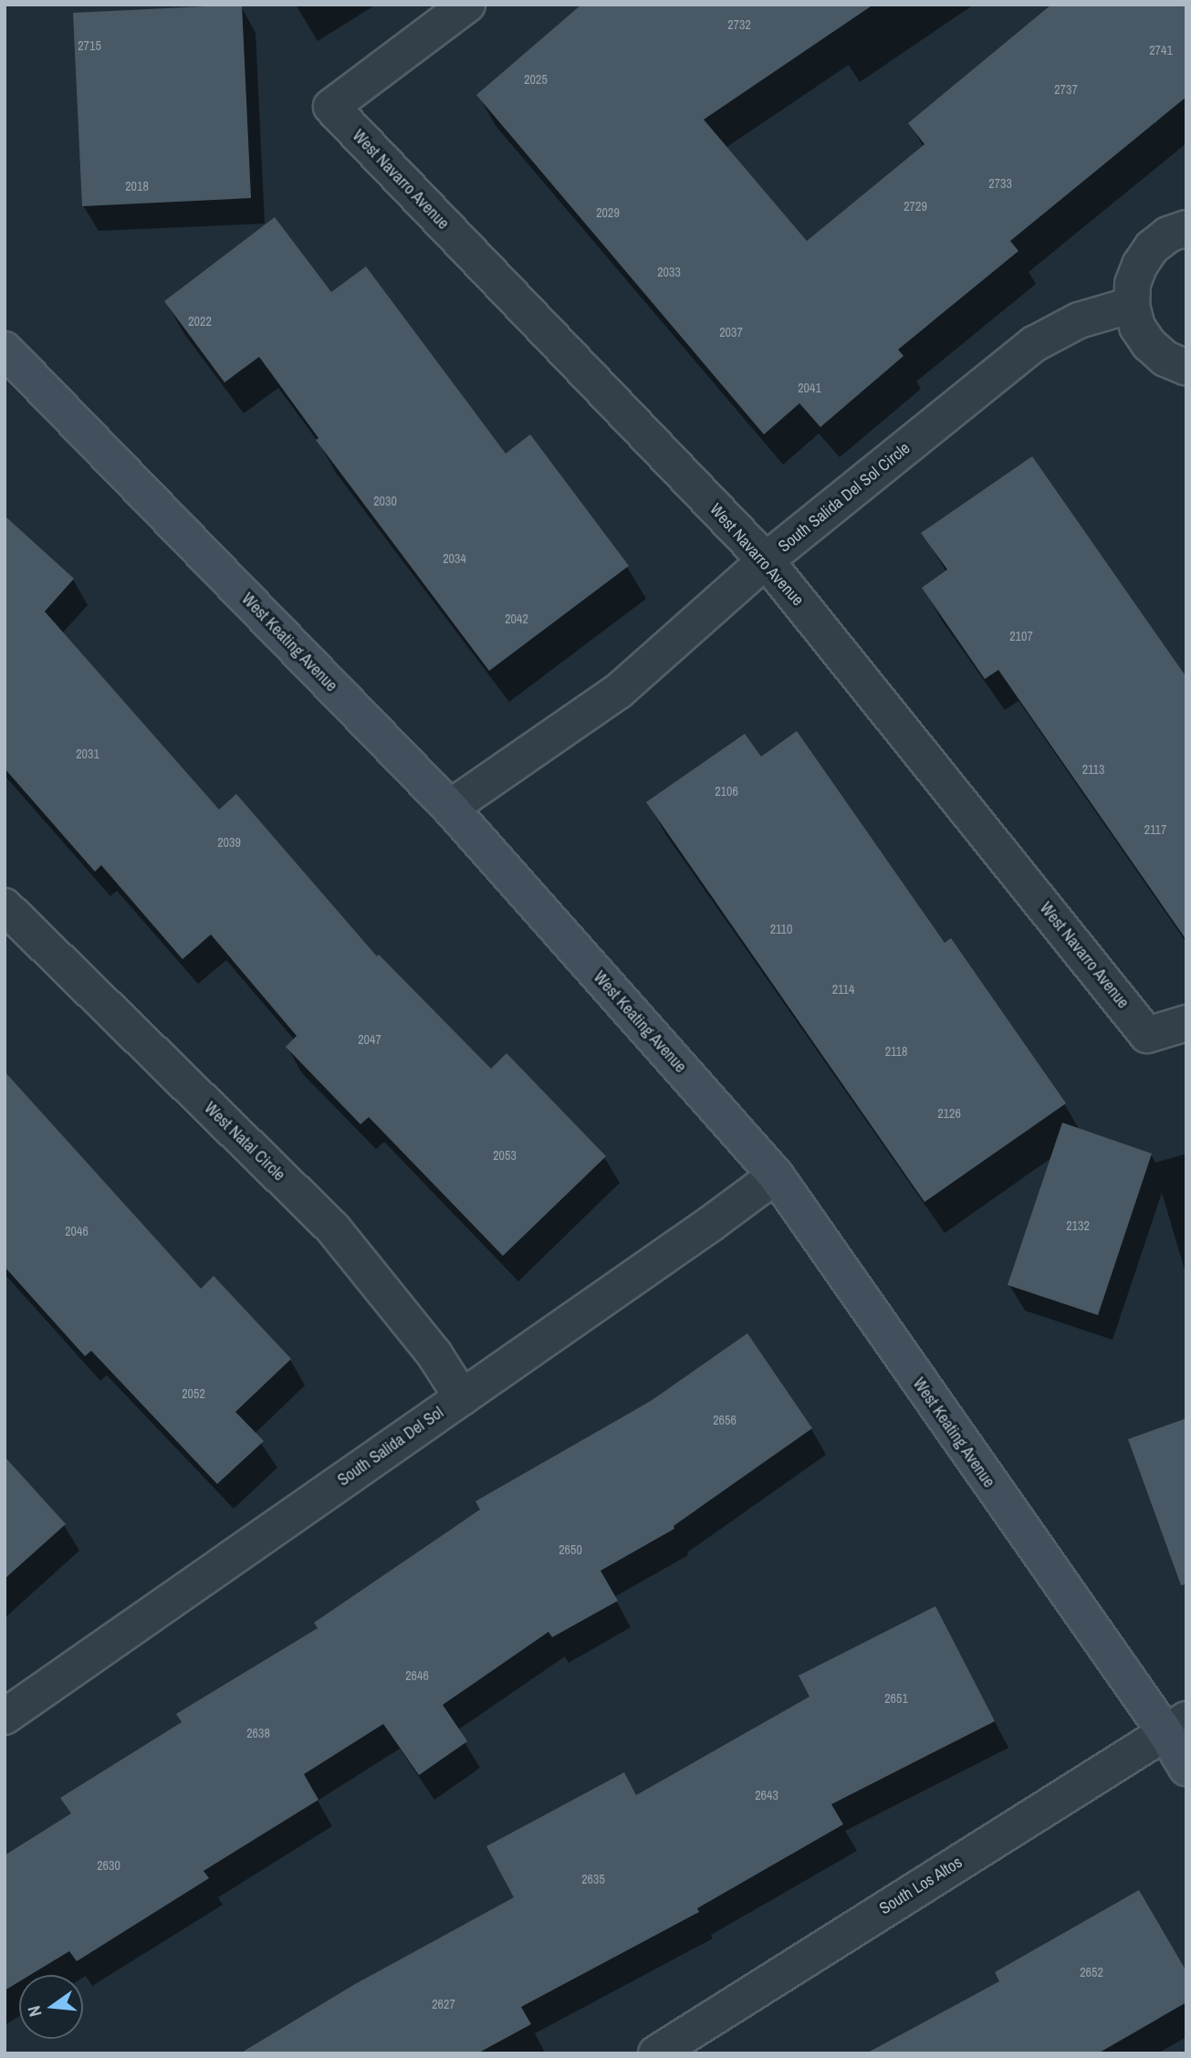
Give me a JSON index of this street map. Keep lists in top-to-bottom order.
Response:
{
  "streets": {
    "street": [
      "West Navarro Avenue",
      "South Salida Del Sol Circle",
      "West Keating Avenue",
      "West Natal Circle",
      "South Salida Del Sol",
      "South Los Altos"
    ]
  },
  "crossings": [
    ["West Navarro Avenue", "South Salida Del Sol Circle"],
    ["South Salida Del Sol Circle", "West Keating Avenue"],
    ["West Keating Avenue", "South Salida Del Sol"],
    ["West Keating Avenue", "South Los Altos"],
    ["West Natal Circle", "South Salida Del Sol"]
  ],
  "house_numbers": [
    "2732",
    "2715",
    "2741",
    "2025",
    "2737",
    "2733",
    "2018",
    "2729",
    "2029",
    "2033",
    "2022",
    "2037",
    "2041",
    "2030",
    "2034",
    "2042",
    "2107",
    "2031",
    "2113",
    "2106",
    "2117",
    "2039",
    "2110",
    "2114",
    "2047",
    "2118",
    "2126",
    "2053",
    "2132",
    "2046",
    "2052",
    "2656",
    "2650",
    "2646",
    "2651",
    "2638",
    "2643",
    "2630",
    "2635",
    "2652",
    "2627"
  ],
  "north": "left"
}
